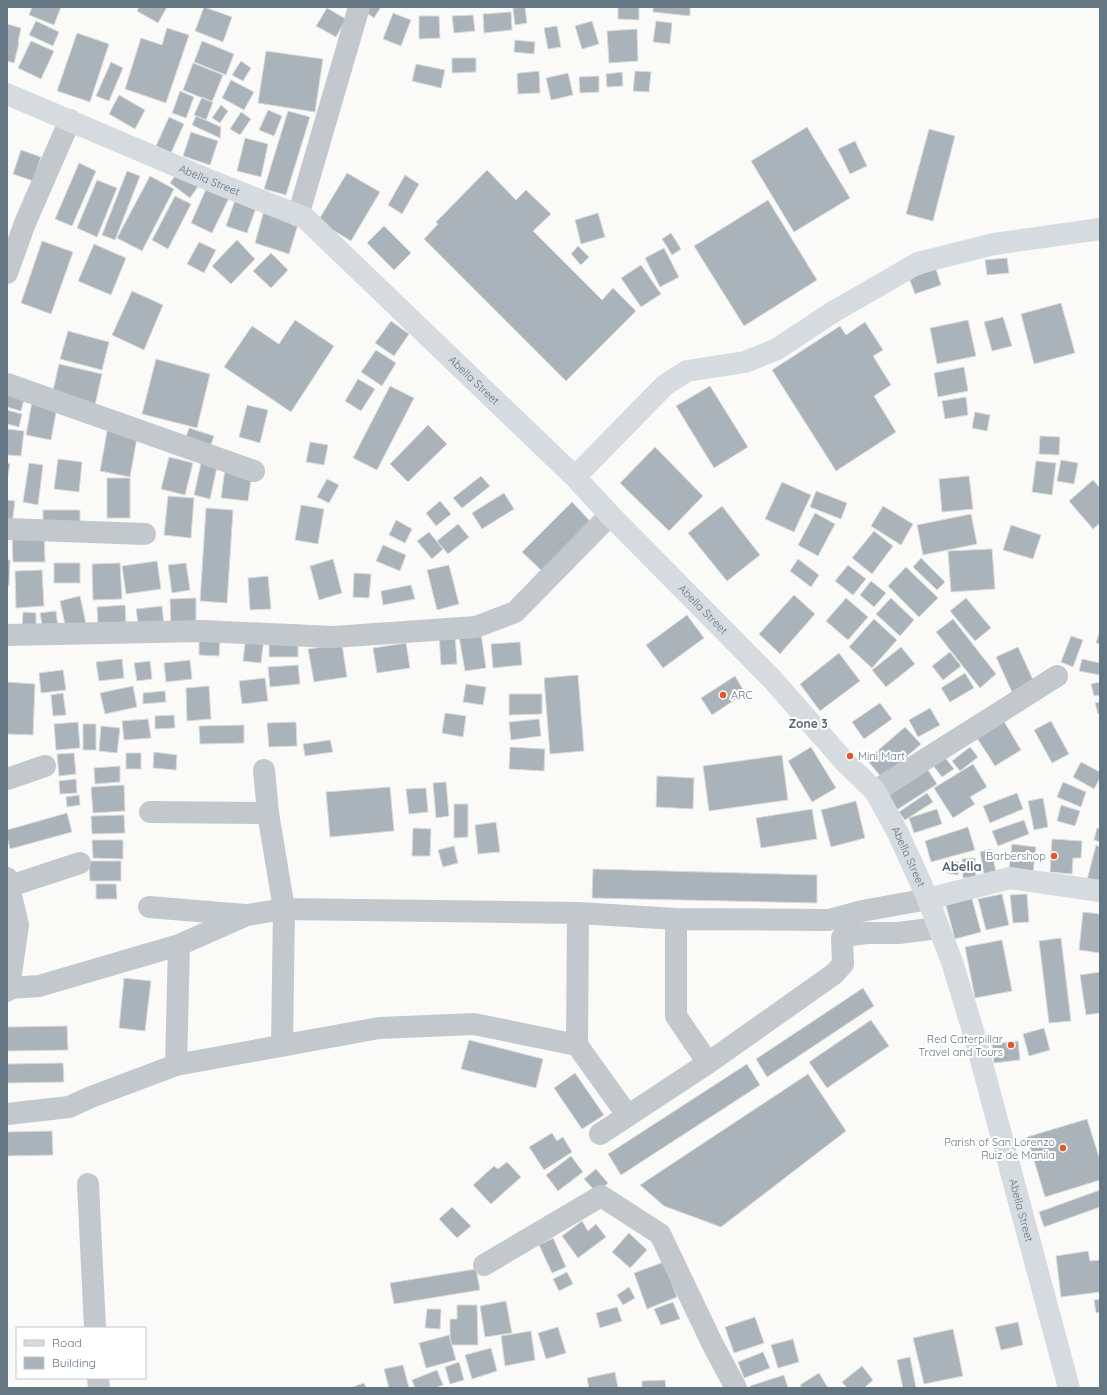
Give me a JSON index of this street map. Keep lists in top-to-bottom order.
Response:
{
  "streets": {
    "street": ["Abella Street"]
  },
  "districts": ["Zone 3", "Abella"],
  "places": [
    "ARC",
    "Mini Mart",
    "Barbershop",
    "Red Caterpillar Travel and Tours",
    "Parish of San Lorenzo Ruiz de Manila"
  ],
  "legend": ["Road", "Building"]
}
